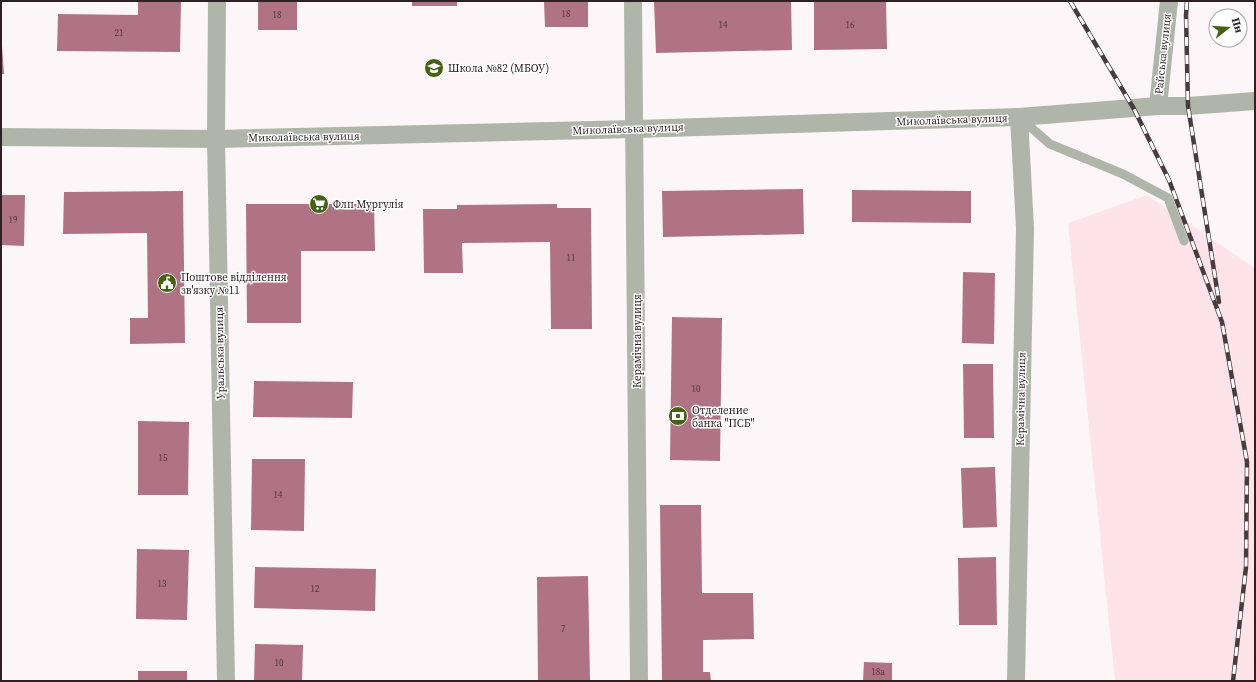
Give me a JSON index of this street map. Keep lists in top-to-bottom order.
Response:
{
  "streets": {
    "street": [
      "Райська вулиця",
      "Миколаївська вулиця",
      "Керамічна вулиця",
      "Уральська вулиця"
    ]
  },
  "crossings": [
    ["Райська вулиця", "Миколаївська вулиця"],
    ["Миколаївська вулиця", "Керамічна вулиця"],
    ["Миколаївська вулиця", "Уральська вулиця"]
  ],
  "places": {
    "school or university": ["Школа №82 (МБОУ)"],
    "supermarket": ["Флп Мургулія"],
    "public building": ["Поштове відділення зв'язку №11"],
    "bank": ["Отделение банка \"ПСБ\""]
  },
  "house_numbers": [
    "18",
    "18",
    "14",
    "16",
    "21",
    "19",
    "11",
    "10",
    "15",
    "14",
    "13",
    "12",
    "7",
    "10",
    "18а"
  ],
  "north": "right"
}
